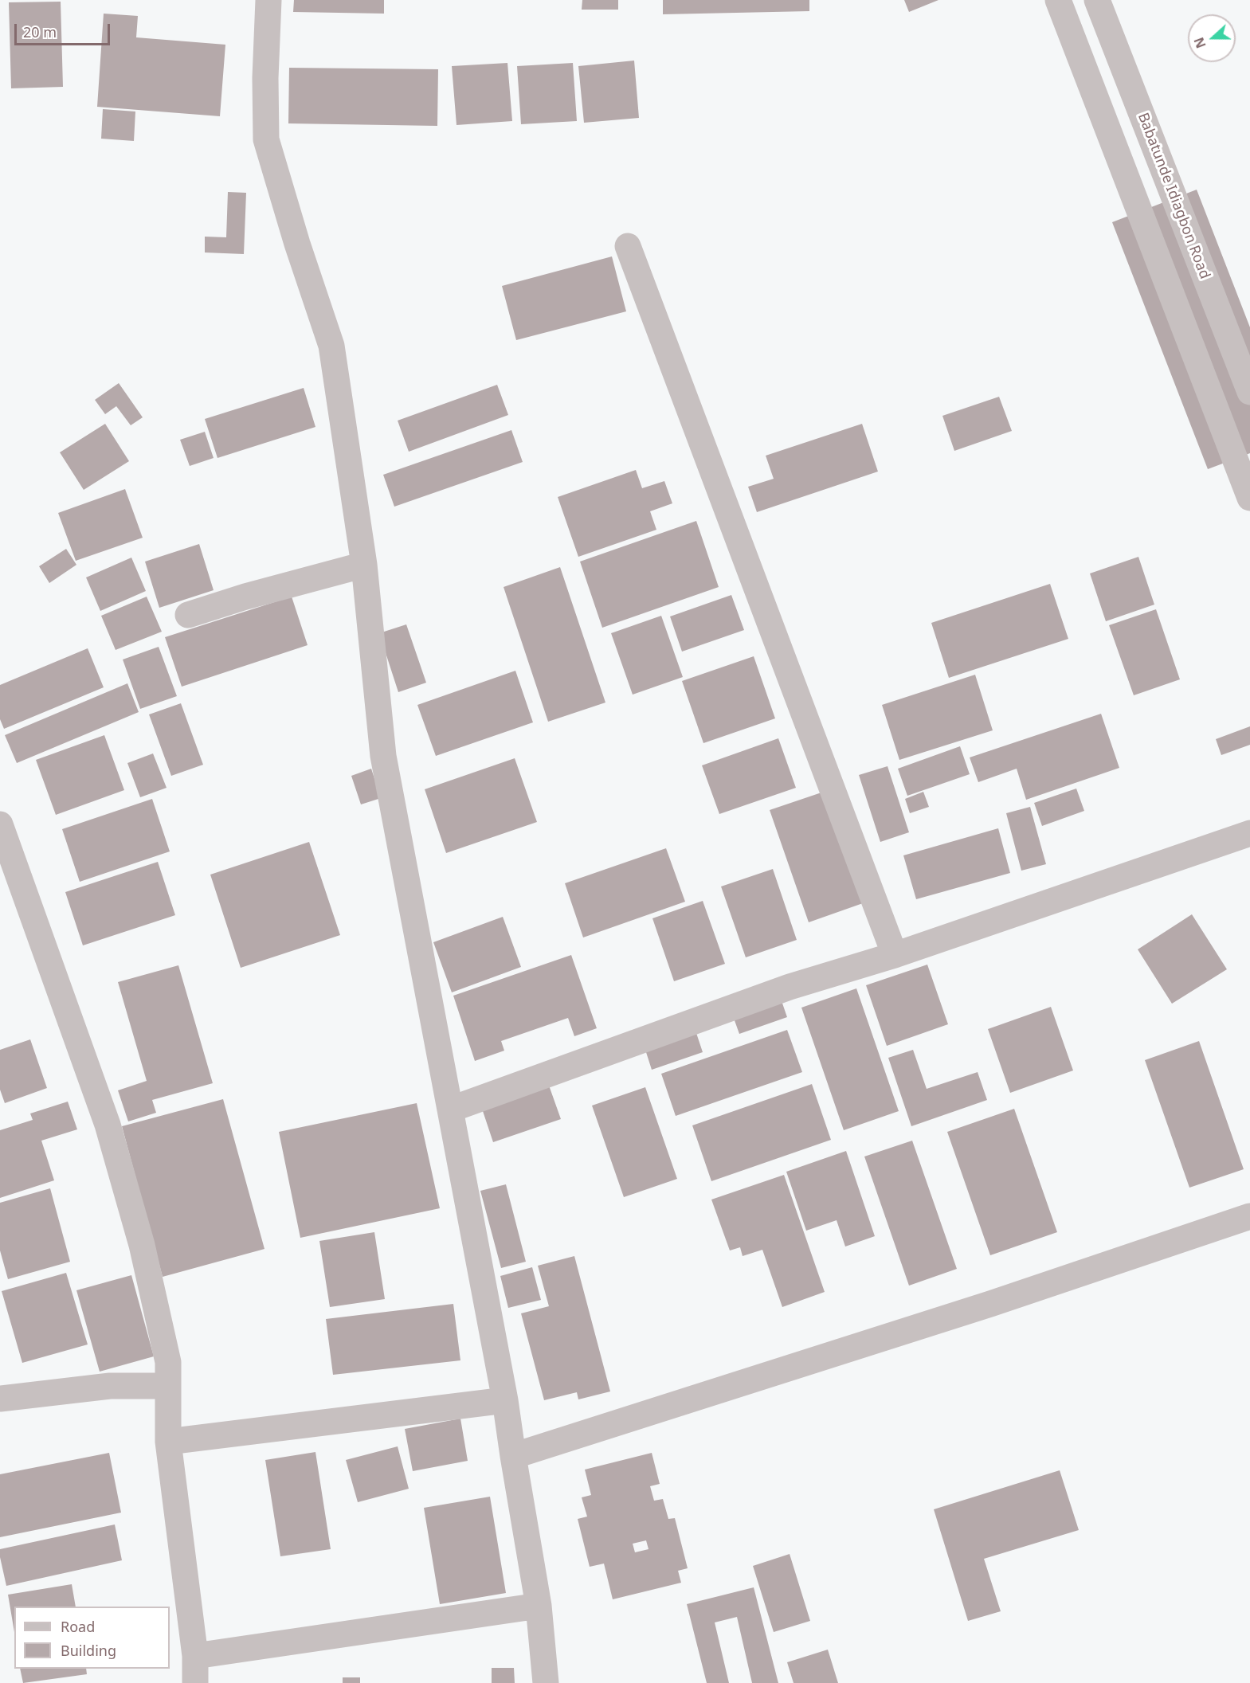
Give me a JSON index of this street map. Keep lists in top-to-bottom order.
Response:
{
  "streets": {
    "street": ["Babatunde Idiagbon Road"]
  },
  "legend": ["Road", "Building"],
  "scale_bar": "20 m",
  "north": "left"
}
